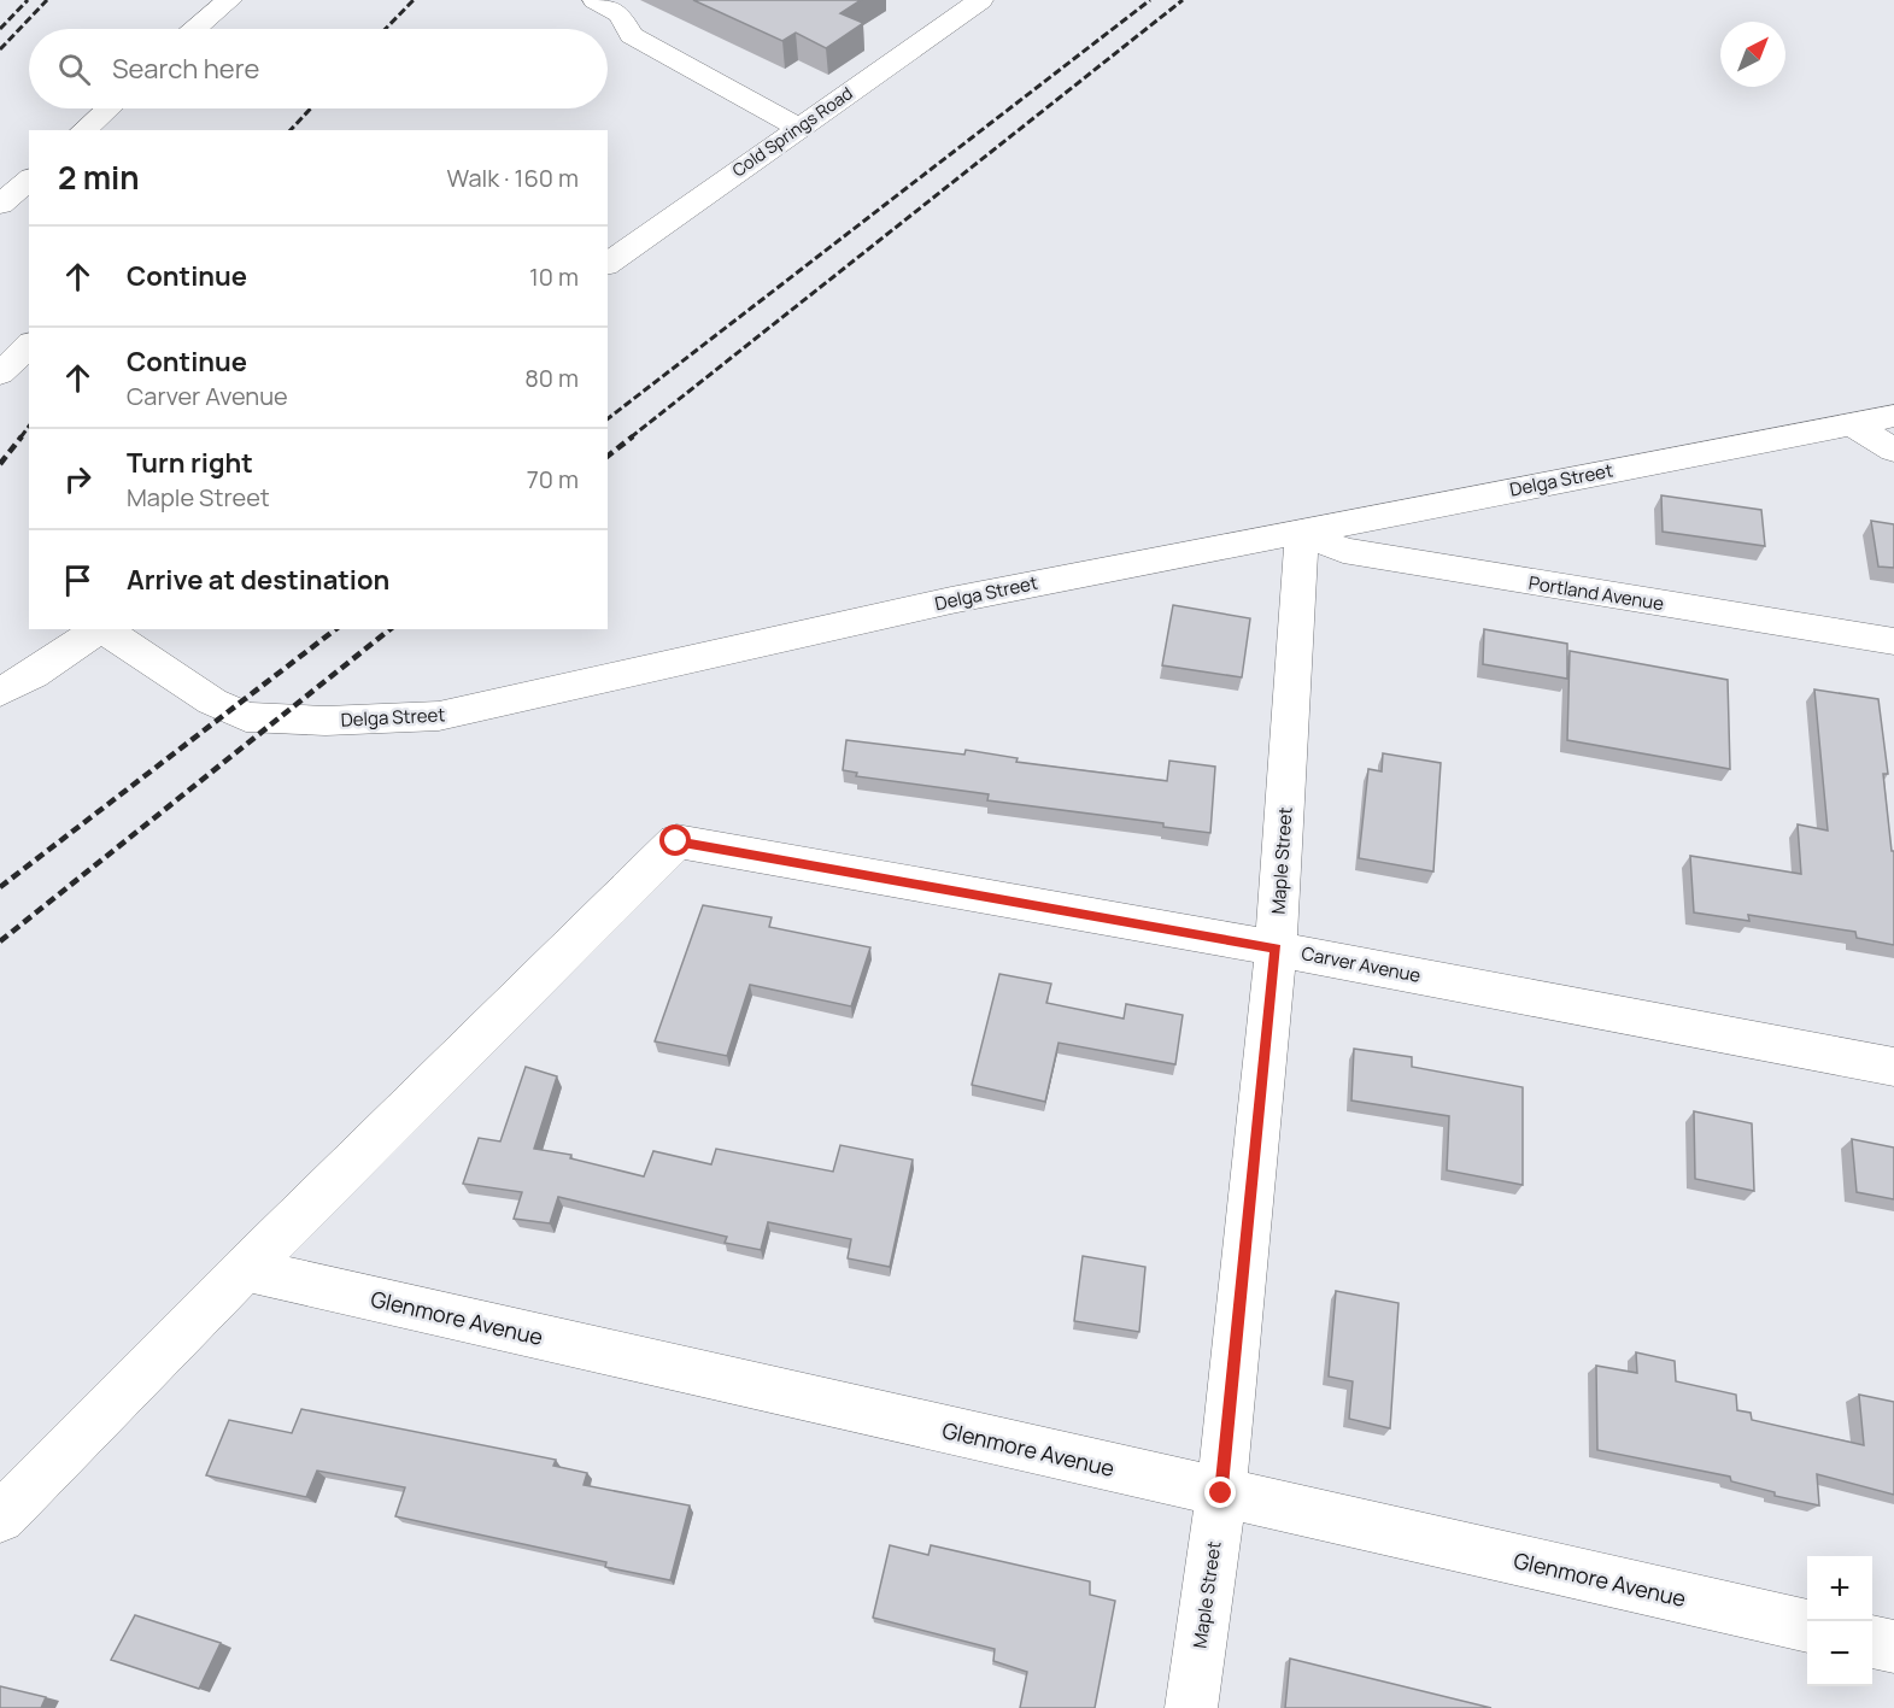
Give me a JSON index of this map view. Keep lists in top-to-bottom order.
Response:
{
  "streets": {
    "street": [
      "Cold Springs Road",
      "Delga Street",
      "Portland Avenue",
      "Maple Street",
      "Carver Avenue",
      "Glenmore Avenue"
    ]
  },
  "crossings": [
    ["Delga Street", "Portland Avenue"],
    ["Delga Street", "Maple Street"],
    ["Portland Avenue", "Maple Street"],
    ["Maple Street", "Carver Avenue"],
    ["Maple Street", "Glenmore Avenue"],
    ["Carver Avenue", "Glenmore Avenue"]
  ],
  "north": "top right",
  "page": {
    "search": "Search here",
    "heading": ["2 min", "Walk · 160 m"],
    "list": [
      ["Continue", "10 m"],
      ["Continue", "Carver Avenue", "80 m"],
      ["Turn right", "Maple Street", "70 m"],
      "Arrive at destination"
    ],
    "map_buttons": ["+", "−"]
  }
}
